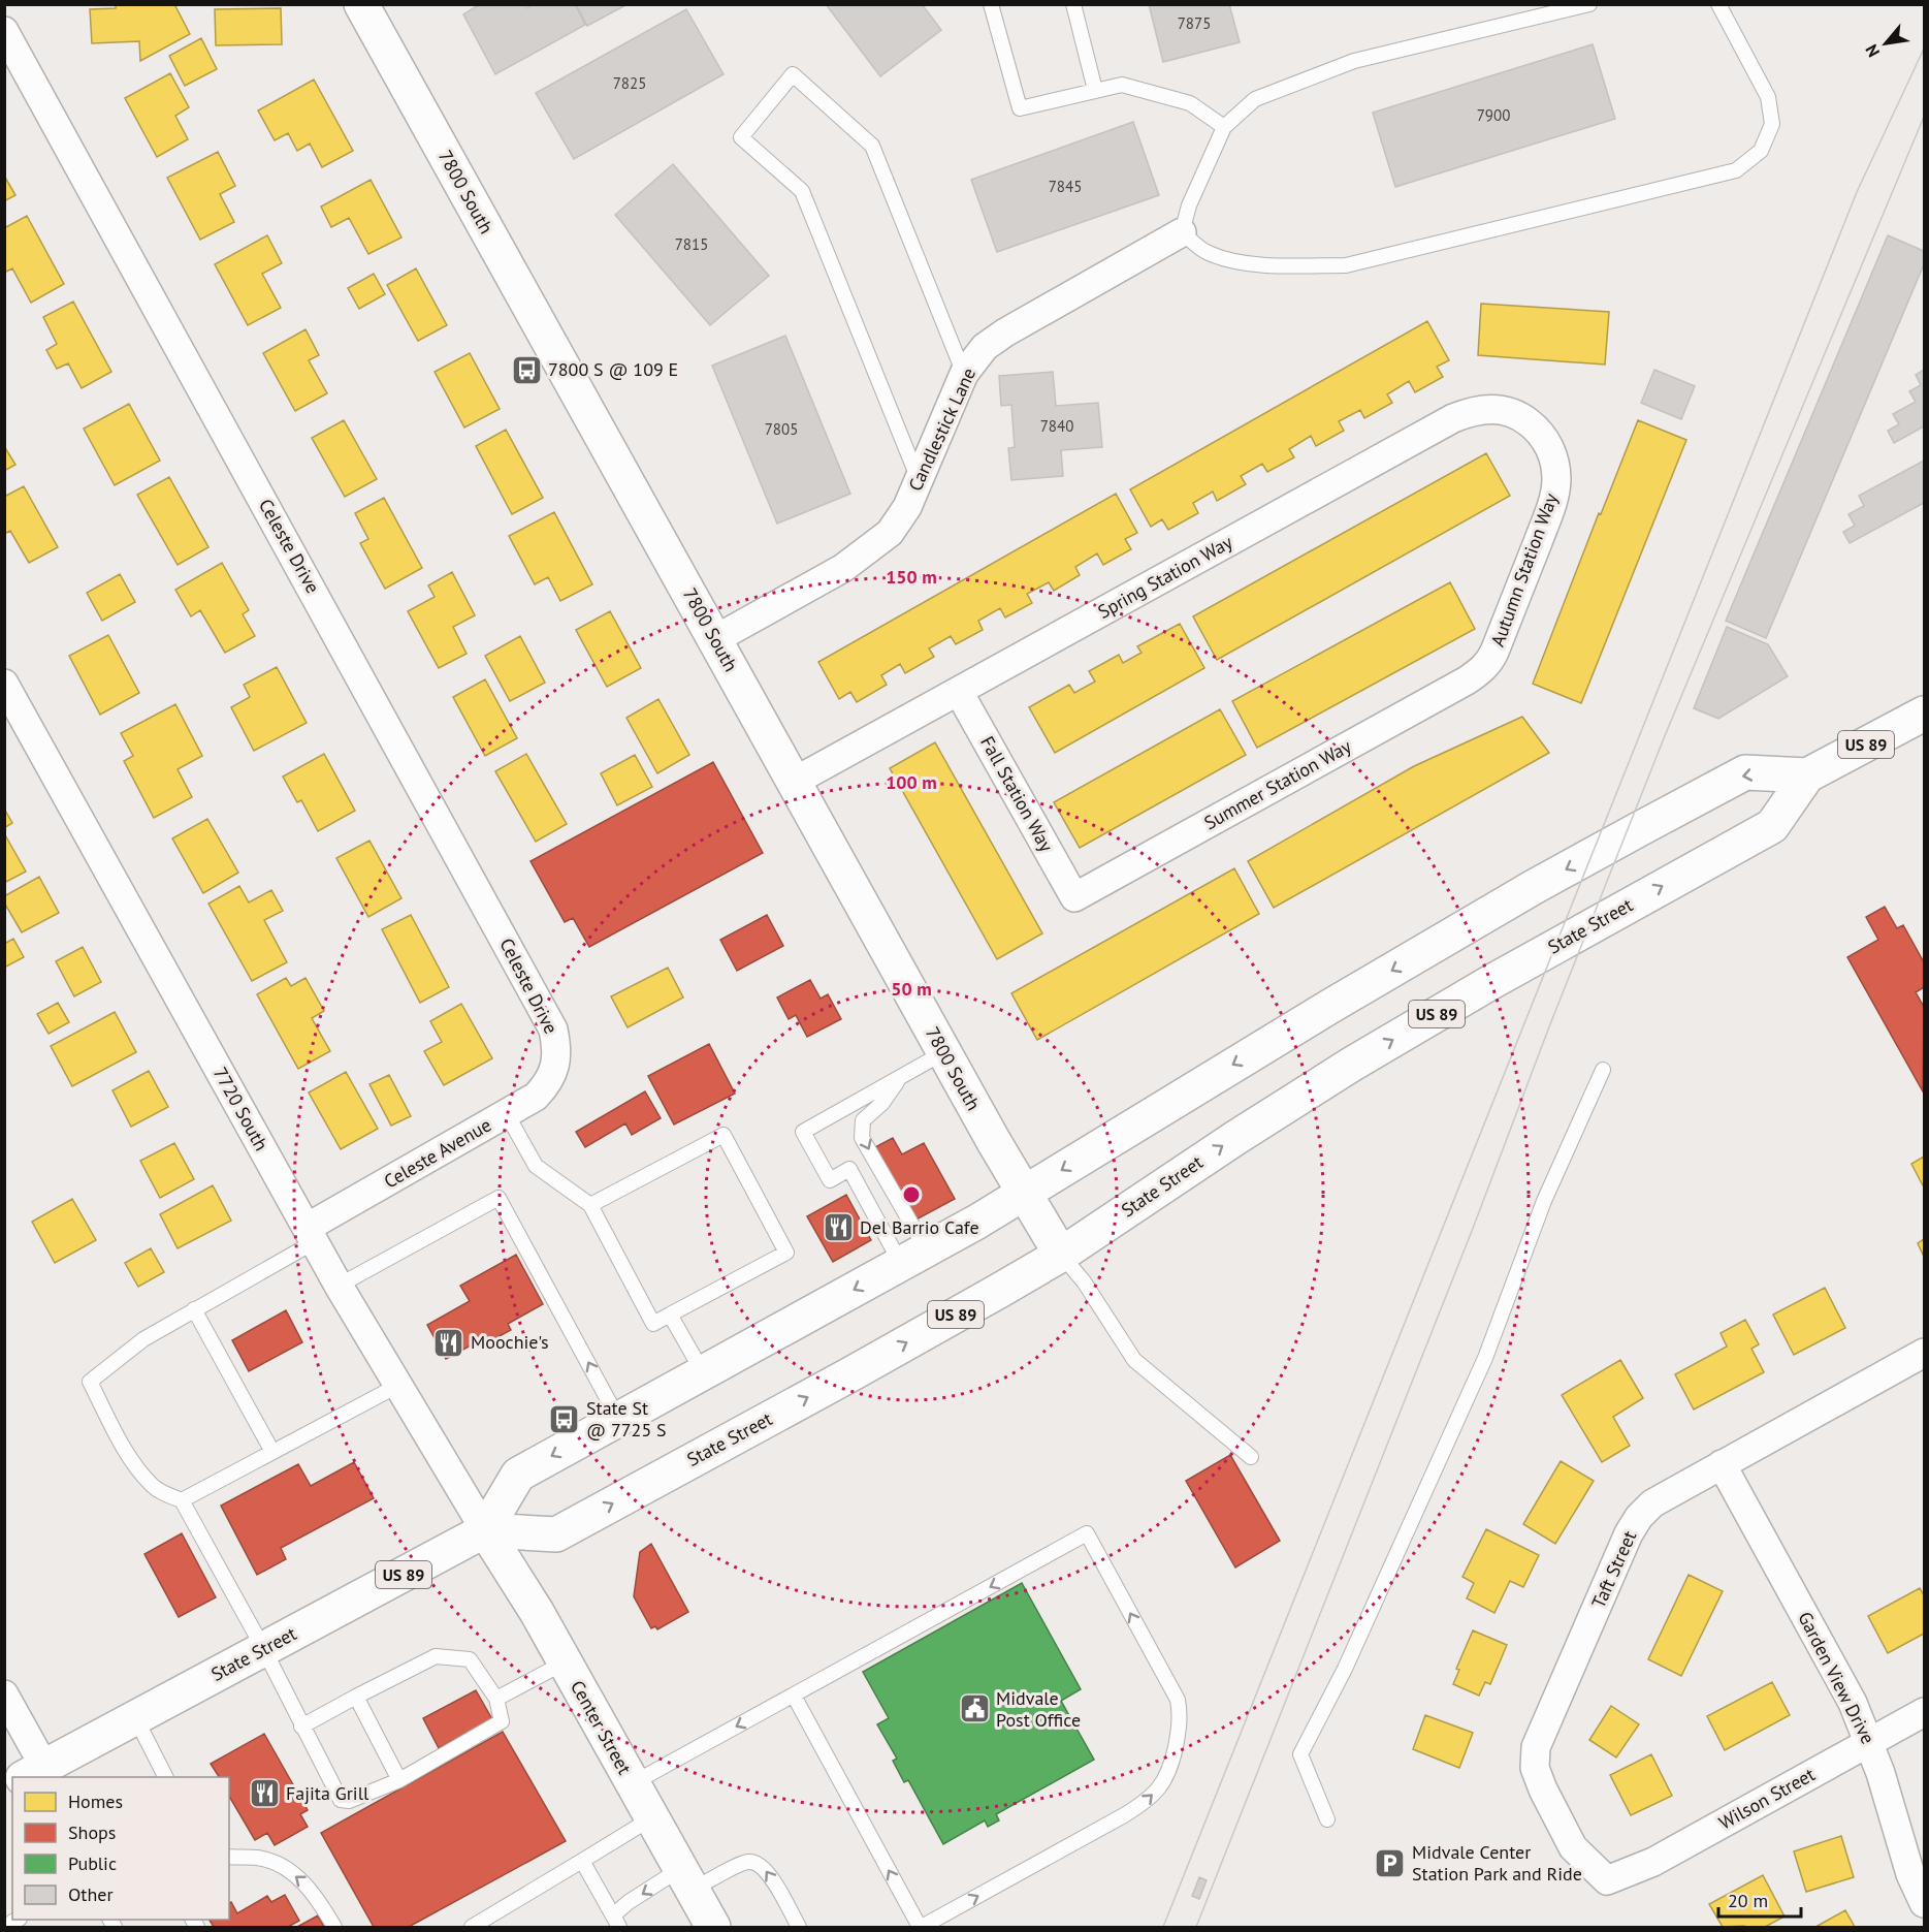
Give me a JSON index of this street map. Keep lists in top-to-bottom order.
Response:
{
  "streets": {
    "main road": [
      "7800 South",
      "US 89",
      "State Street",
      "Center Street"
    ],
    "street": [
      "Candlestick Lane",
      "Celeste Drive",
      "Autumn Station Way",
      "Spring Station Way",
      "Summer Station Way",
      "Fall Station Way",
      "7720 South",
      "Celeste Avenue",
      "Taft Street",
      "Garden View Drive",
      "Wilson Street"
    ]
  },
  "crossings": [
    ["7800 South", "Candlestick Lane"],
    ["7800 South", "Spring Station Way"],
    ["7800 South", "State Street"],
    ["Celeste Drive", "Celeste Avenue"],
    ["Autumn Station Way", "Spring Station Way"],
    ["Autumn Station Way", "Summer Station Way"],
    ["Spring Station Way", "Fall Station Way"],
    ["Summer Station Way", "Fall Station Way"],
    ["State Street", "7720 South"],
    ["State Street", "Center Street"],
    ["7720 South", "Celeste Avenue"],
    ["7720 South", "Center Street"],
    ["Taft Street", "Garden View Drive"],
    ["Taft Street", "Wilson Street"],
    ["Garden View Drive", "Wilson Street"]
  ],
  "places": {
    "bus stop": ["7800 S @ 109 E", "State St @ 7725 S"],
    "restaurant": ["Del Barrio Cafe", "Moochie's", "Fajita Grill"],
    "public building": ["Midvale Post Office"],
    "parking": ["Midvale Center Station Park and Ride"]
  },
  "house_numbers": [
    "7875",
    "7825",
    "7900",
    "7845",
    "7815",
    "7840",
    "7805"
  ],
  "legend": [
    "Homes",
    "Shops",
    "Public",
    "Other"
  ],
  "scale_bar": "20 m",
  "north": "bottom left",
  "rings": ["150 m", "100 m", "50 m"]
}
